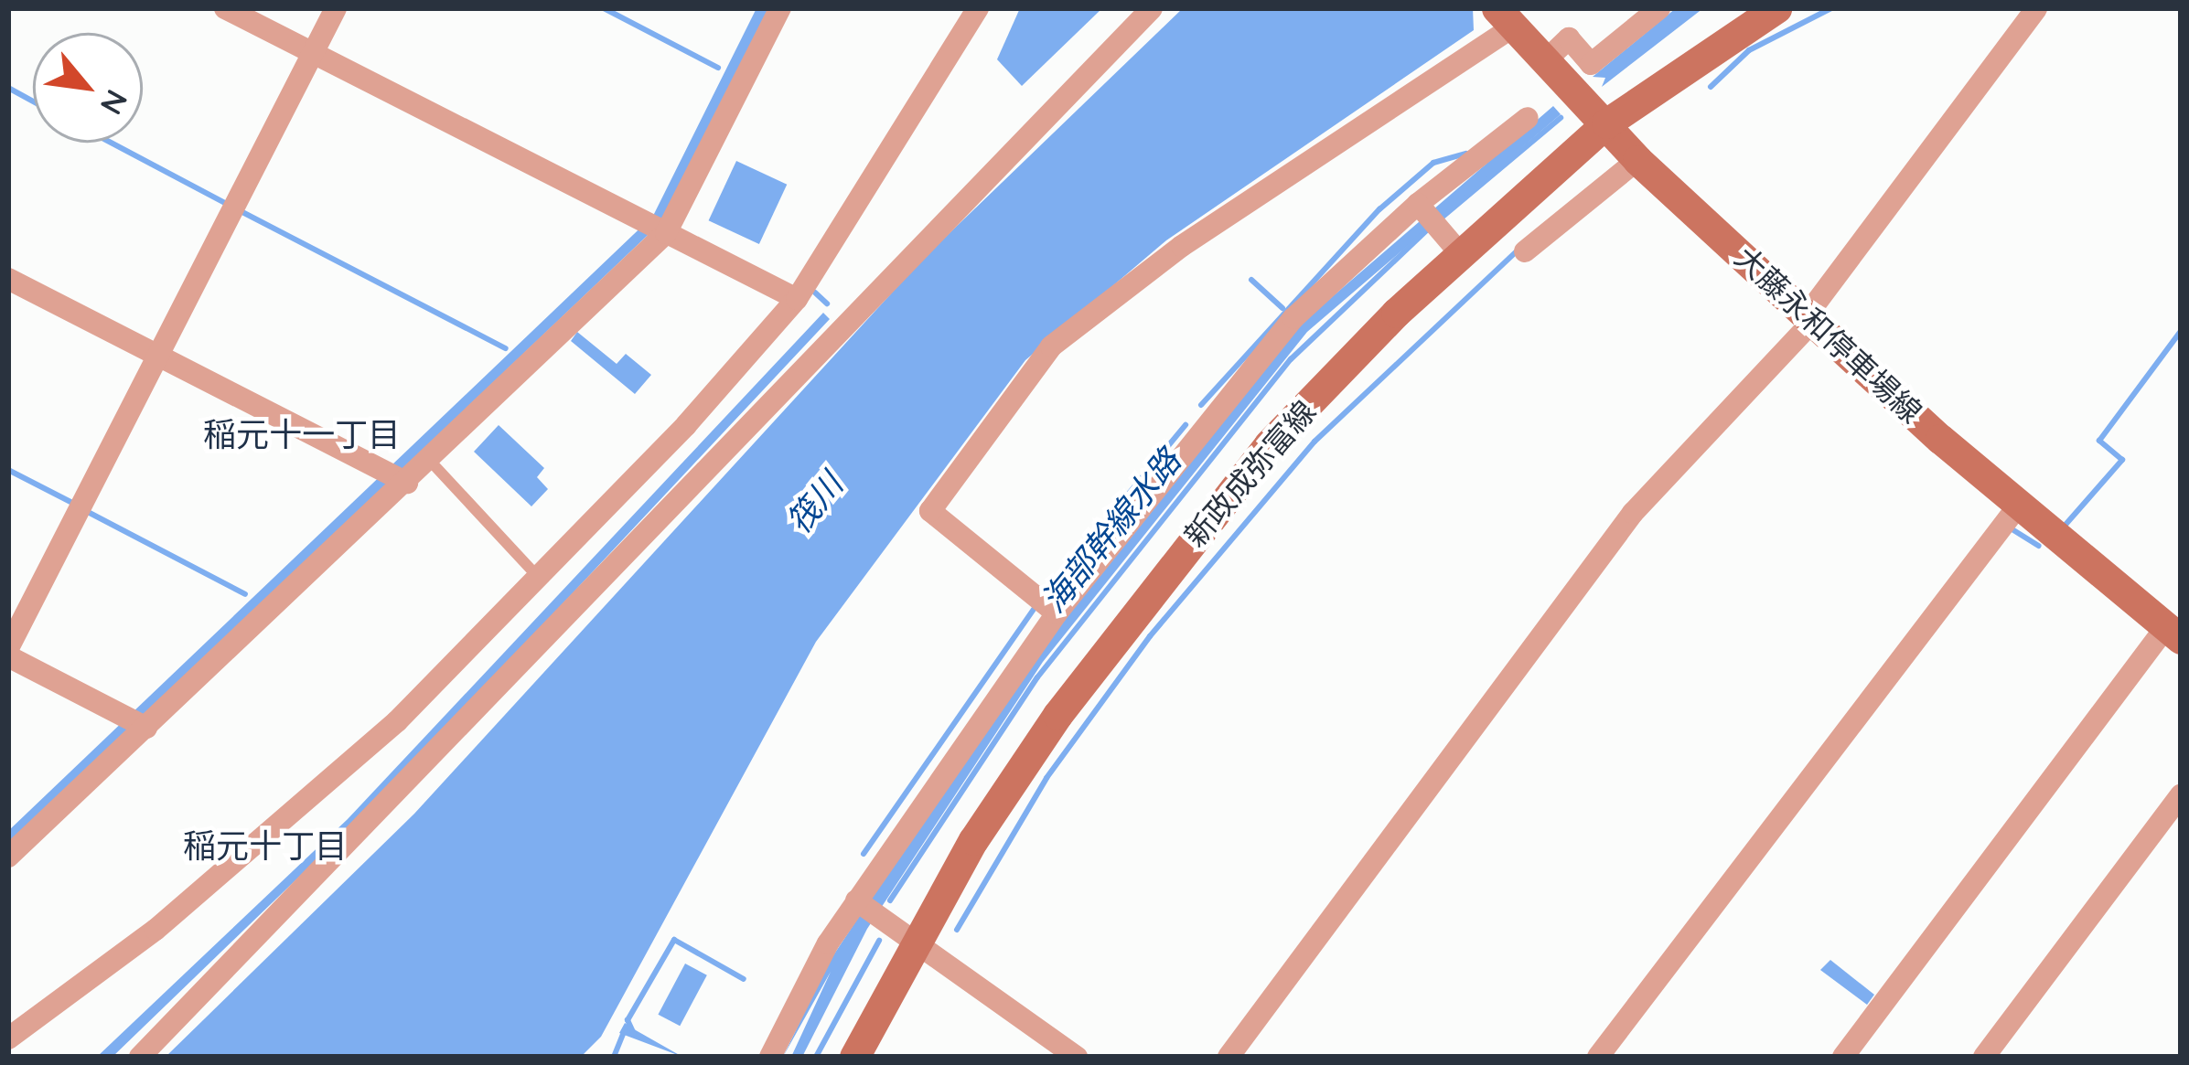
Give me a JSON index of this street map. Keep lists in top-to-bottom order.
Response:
{
  "streets": {
    "main road": ["大藤永和停車場線", "新政成弥富線"]
  },
  "crossings": [
    ["大藤永和停車場線", "新政成弥富線"]
  ],
  "districts": ["稲元十一丁目", "稲元十丁目"],
  "water": ["筏川", "海部幹線水路"],
  "north": "bottom right"
}
